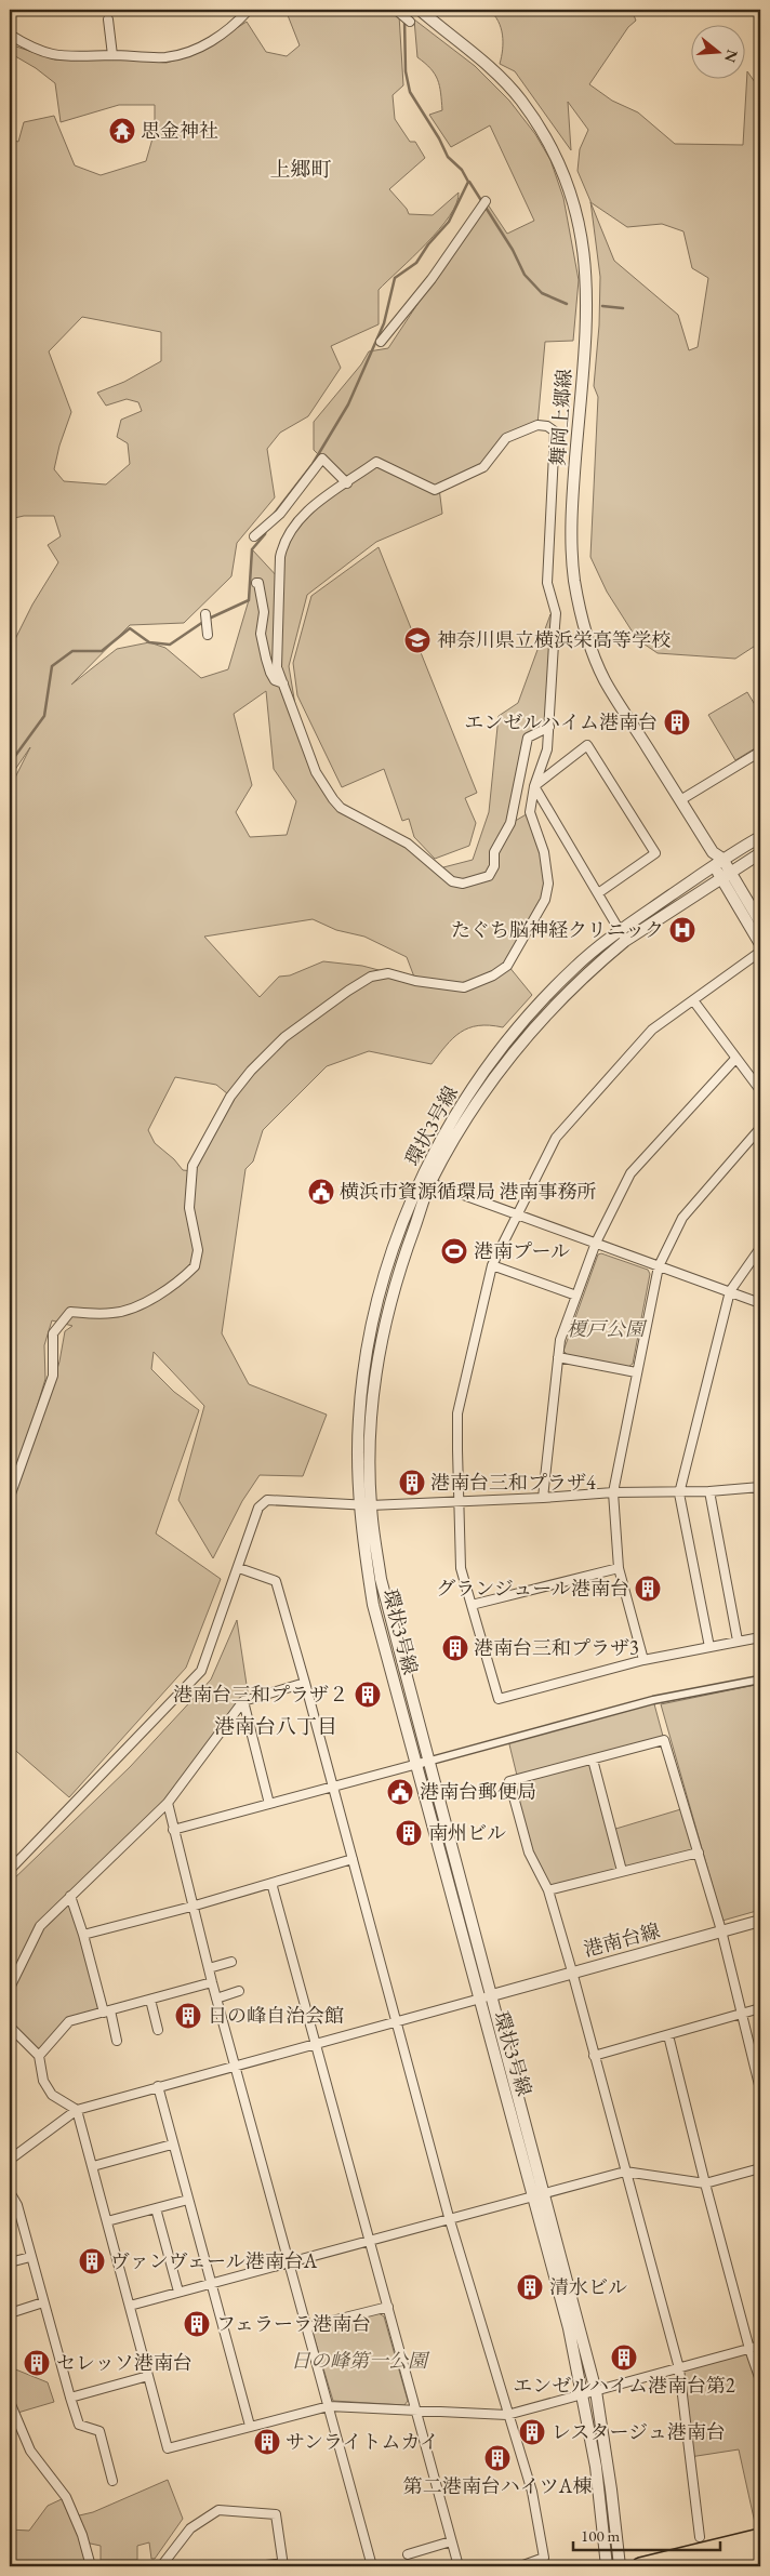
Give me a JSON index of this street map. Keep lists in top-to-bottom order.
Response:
{
  "streets": {
    "street": ["舞岡上郷線", "環状3号線", "港南台線"]
  },
  "crossings": [
    ["舞岡上郷線", "環状3号線"],
    ["環状3号線", "港南台線"]
  ],
  "districts": ["上郷町", "港南台八丁目"],
  "parks": ["榎戸公園", "日の峰第一公園"],
  "places": {
    "temple": ["思金神社"],
    "school or university": ["神奈川県立横浜栄高等学校"],
    "building": [
      "エンゼルハイム港南台",
      "港南台三和プラザ4",
      "グランジュール港南台",
      "港南台三和プラザ3",
      "港南台三和プラザ２",
      "南州ビル",
      "日の峰自治会館",
      "ヴァンヴェール港南台A",
      "清水ビル",
      "フェラーラ港南台",
      "エンゼルハイム港南台第2",
      "セレッソ港南台",
      "レスタージュ港南台",
      "サンライトムカイ",
      "第二港南台ハイツA棟"
    ],
    "hospital": ["たぐち脳神経クリニック"],
    "public building": ["横浜市資源循環局 港南事務所", "港南台郵便局"],
    "sports": ["港南プール"]
  },
  "scale_bar": "100 m",
  "north": "right"
}
